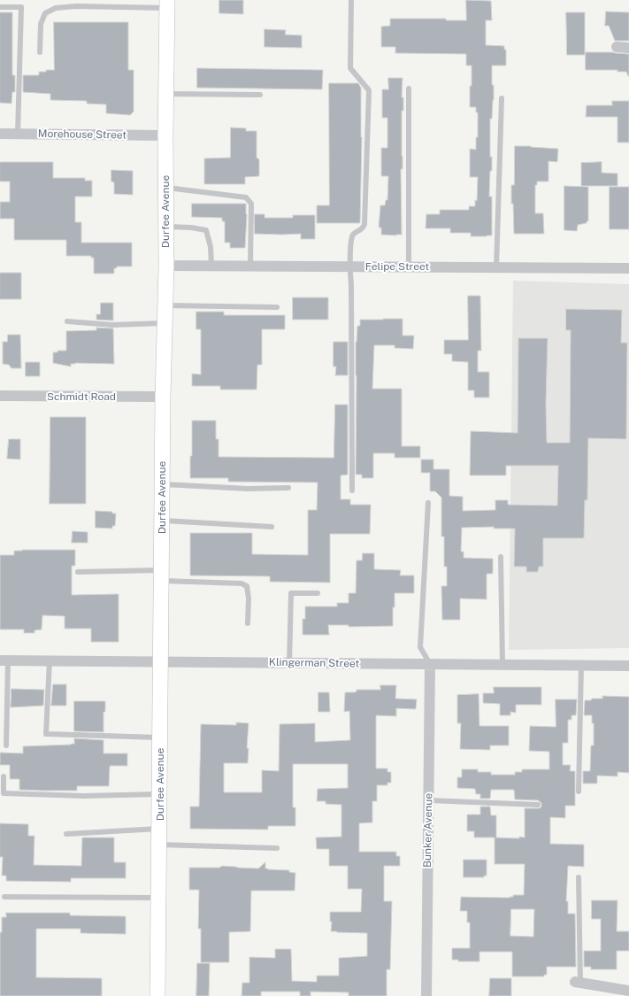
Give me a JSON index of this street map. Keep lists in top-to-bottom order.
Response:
{
  "streets": {
    "main road": ["Durfee Avenue"],
    "street": [
      "Morehouse Street",
      "Felipe Street",
      "Schmidt Road",
      "Klingerman Street",
      "Bunker Avenue"
    ]
  },
  "crossings": [
    ["Morehouse Street", "Durfee Avenue"],
    ["Durfee Avenue", "Felipe Street"],
    ["Durfee Avenue", "Schmidt Road"],
    ["Durfee Avenue", "Klingerman Street"],
    ["Klingerman Street", "Bunker Avenue"]
  ]
}
